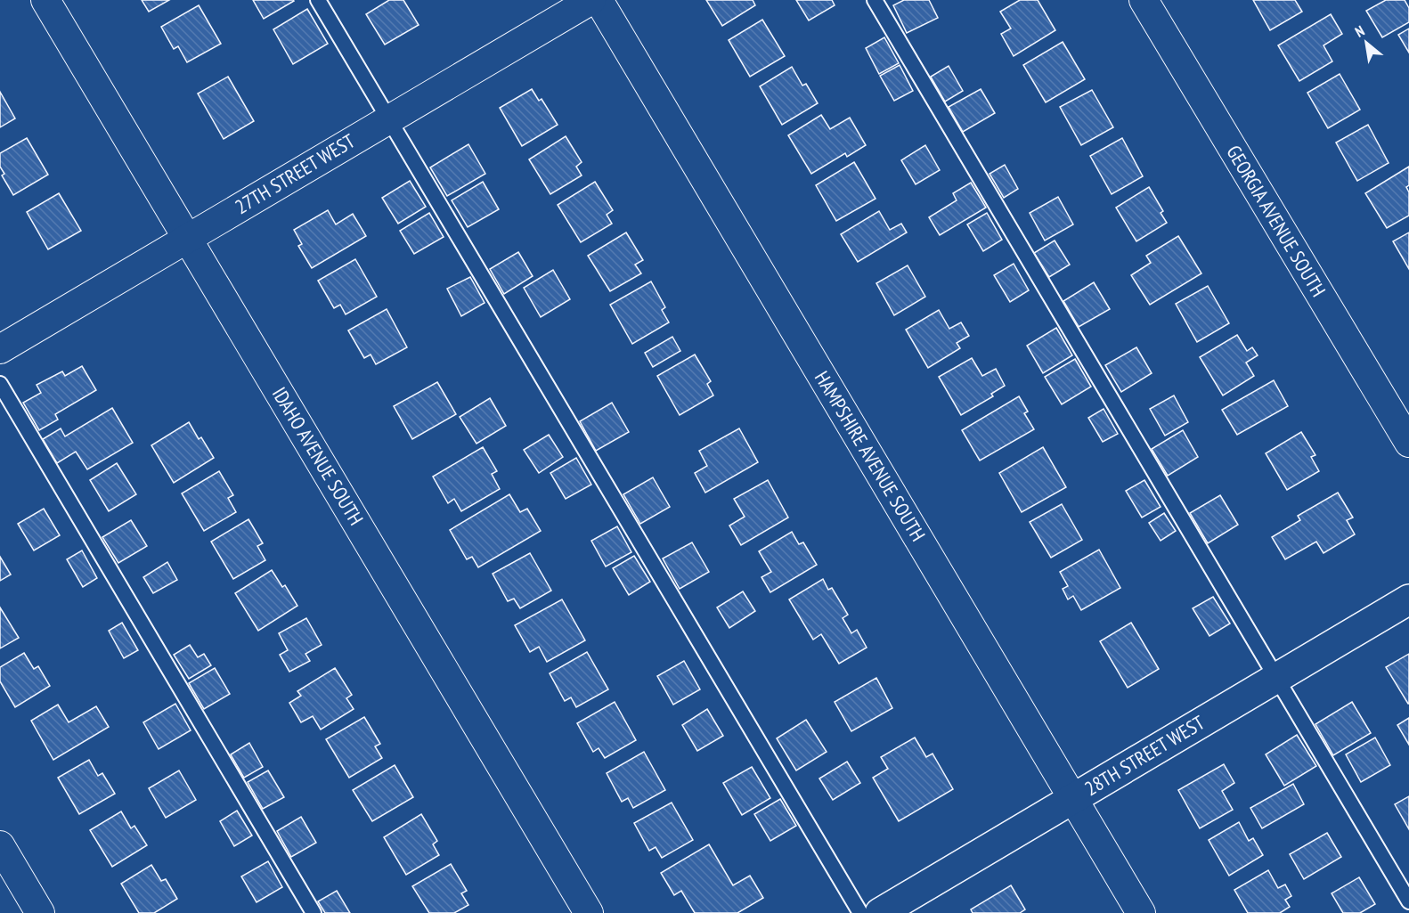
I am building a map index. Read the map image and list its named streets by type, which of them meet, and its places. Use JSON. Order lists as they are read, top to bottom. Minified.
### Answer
{"streets":{"street":["27TH STREET WEST","GEORGIA AVENUE SOUTH","IDAHO AVENUE SOUTH","HAMPSHIRE AVENUE SOUTH","28TH STREET WEST"]},"crossings":[["27TH STREET WEST","IDAHO AVENUE SOUTH"],["HAMPSHIRE AVENUE SOUTH","28TH STREET WEST"]],"north":"top left"}
